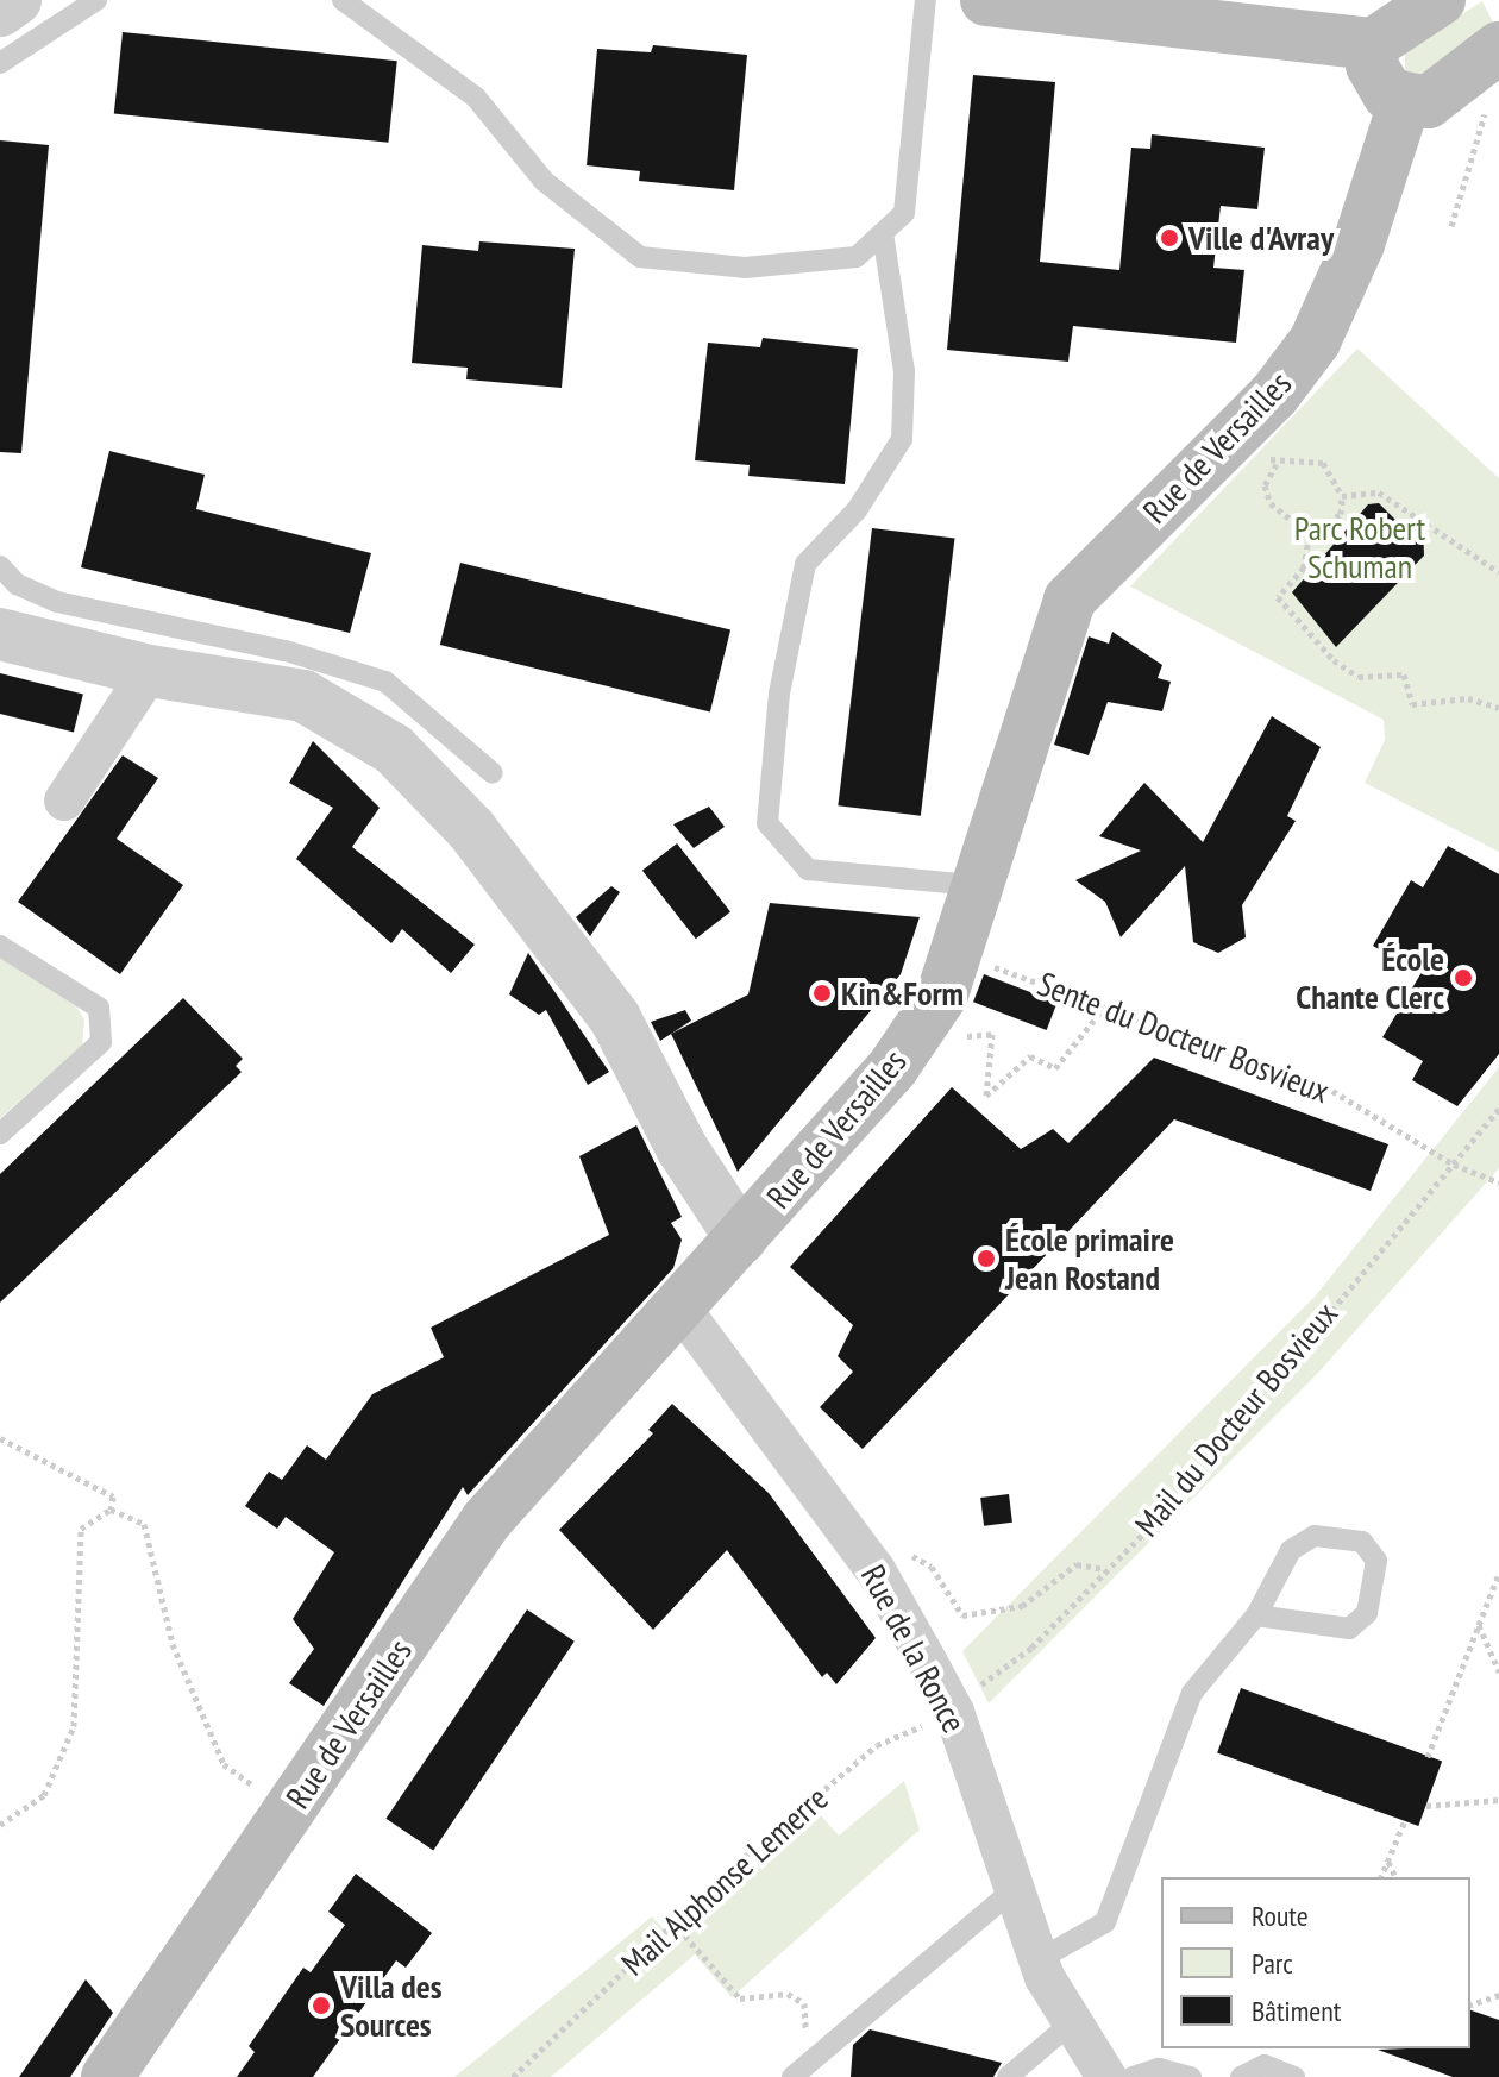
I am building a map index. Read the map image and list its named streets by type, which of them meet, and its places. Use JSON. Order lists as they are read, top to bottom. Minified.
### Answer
{"streets":{"main road":["Rue de Versailles"],"street":["Rue de la Ronce"],"path":["Sente du Docteur Bosvieux","Mail du Docteur Bosvieux","Mail Alphonse Lemerre"]},"crossings":[["Rue de Versailles","Sente du Docteur Bosvieux"],["Rue de Versailles","Rue de la Ronce"],["Sente du Docteur Bosvieux","Mail du Docteur Bosvieux"],["Mail du Docteur Bosvieux","Rue de la Ronce"],["Mail du Docteur Bosvieux","Mail Alphonse Lemerre"],["Rue de la Ronce","Mail Alphonse Lemerre"]],"parks":["Parc Robert Schuman"],"places":["Ville d'Avray","École Chante Clerc","Kin&Form","École primaire Jean Rostand","Villa des Sources"],"legend":["Route","Parc","Bâtiment"]}
